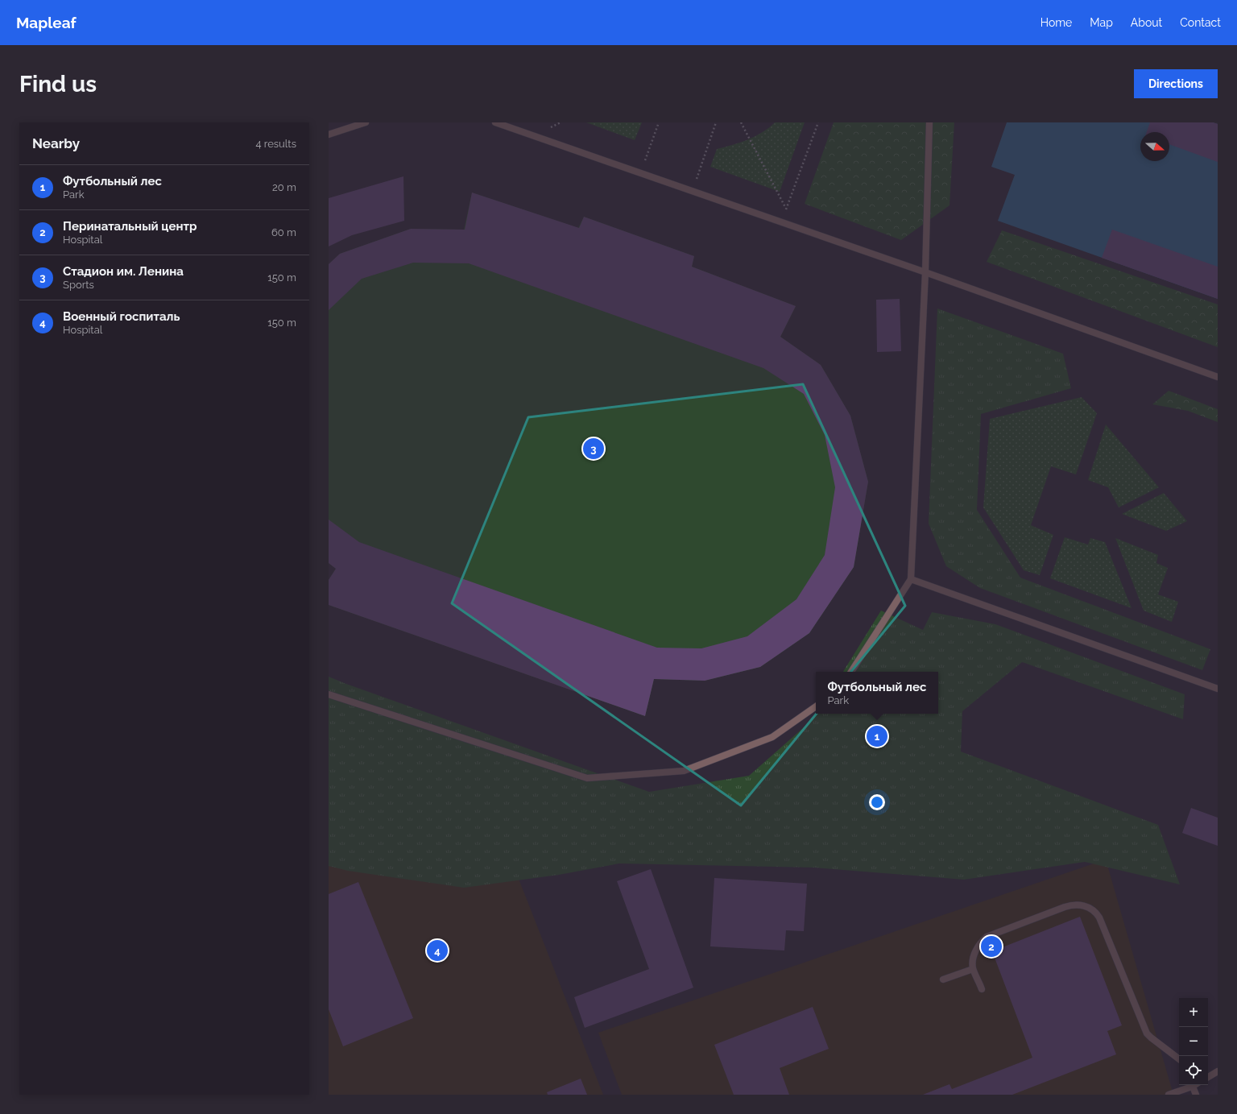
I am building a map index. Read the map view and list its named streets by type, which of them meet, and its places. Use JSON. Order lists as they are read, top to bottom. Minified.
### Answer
{"north":"right","page":{"header":"Mapleaf","nav":["Home","Map","About","Contact"],"buttons":"Directions","title":"Find us","heading":["Nearby","4 results"],"list":[{"mark":"1","name":"Футбольный лес","note":"Park","value":"20 m"},{"mark":"2","name":"Перинатальный центр","note":"Hospital","value":"60 m"},{"mark":"3","name":"Стадион им. Ленина","note":"Sports","value":"150 m"},{"mark":"4","name":"Военный госпиталь","note":"Hospital","value":"150 m"}],"pins":["3","1","2","4"],"popup":["Футбольный лес","Park"],"map_buttons":["+","−"]}}
